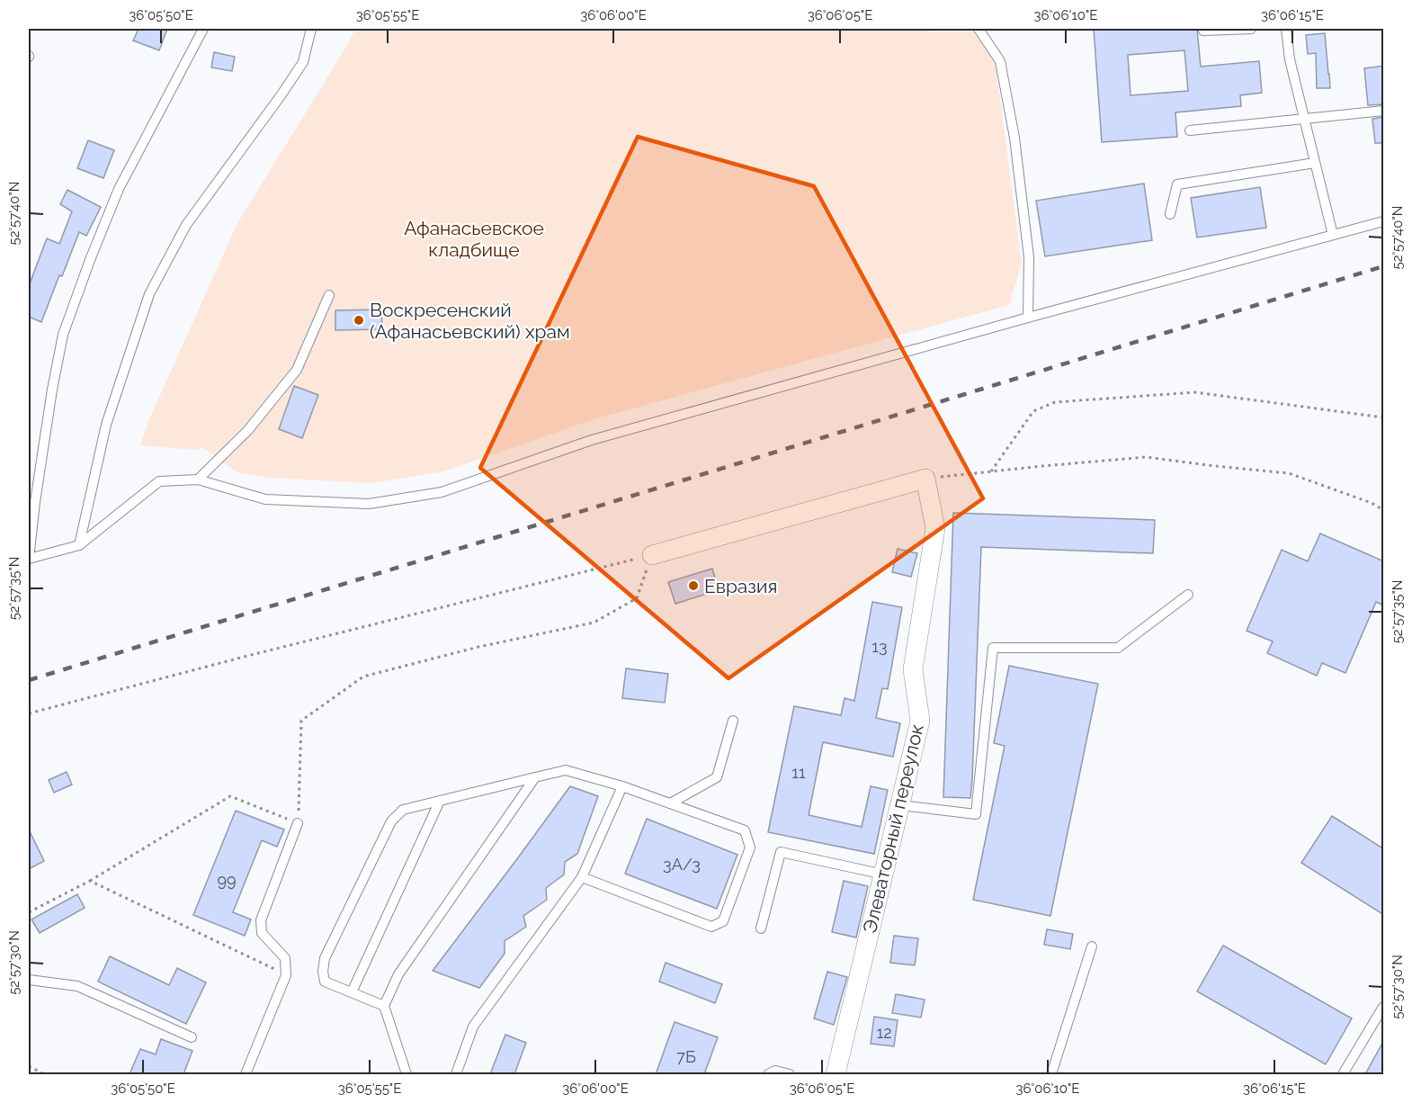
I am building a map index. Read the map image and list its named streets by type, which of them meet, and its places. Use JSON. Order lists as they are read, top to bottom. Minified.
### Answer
{"streets":{"street":["Элеваторный переулок"]},"parks":["Афанасьевское кладбище"],"places":["Воскресенский (Афанасьевский) храм","Евразия"],"house_numbers":["13","11","3А/3","99","12","7Б"],"coordinates":["36°05'50\"E","36°05'55\"E","36°06'00\"E","36°06'05\"E","36°06'10\"E","36°06'15\"E","52°57'40\"N","52°57'35\"N","52°57'30\"N"]}
